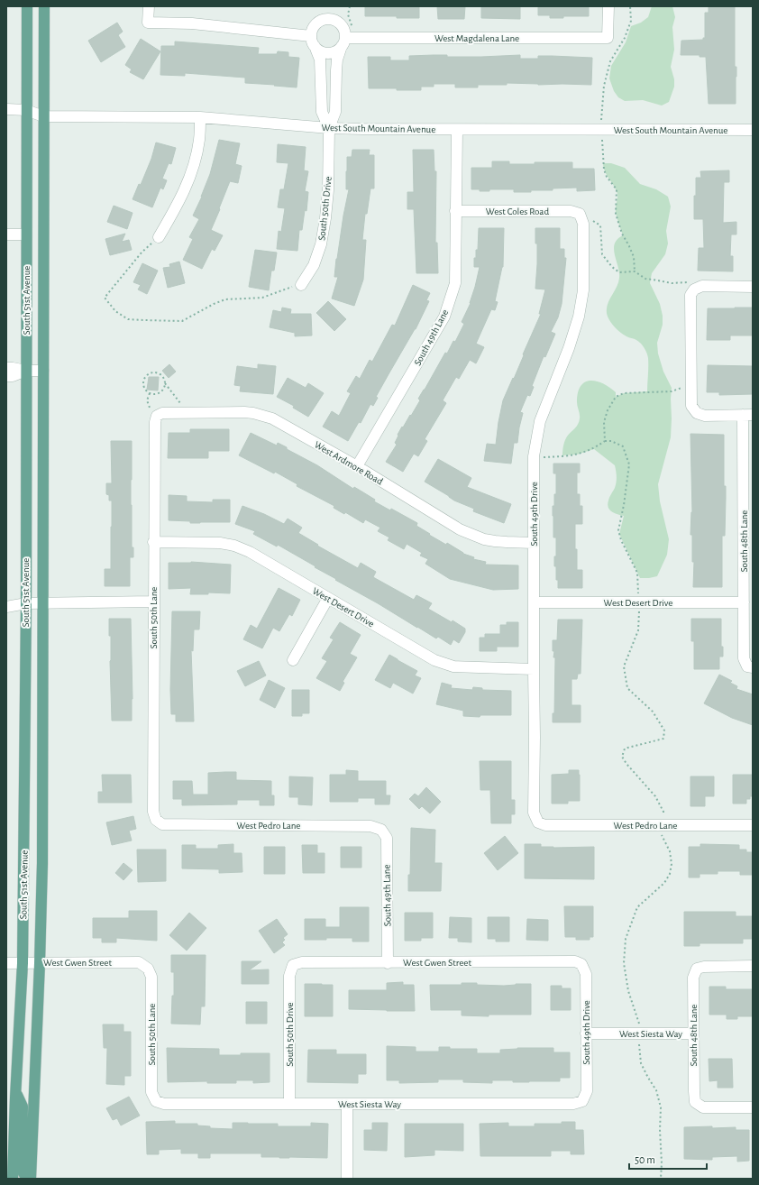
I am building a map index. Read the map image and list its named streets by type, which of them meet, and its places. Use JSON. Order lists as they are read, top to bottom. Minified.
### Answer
{"streets":{"main road":["South 51st Avenue"],"street":["West Magdalena Lane","West South Mountain Avenue","South 50th Drive","West Coles Road","South 49th Lane","West Ardmore Road","South 49th Drive","South 48th Lane","West Desert Drive","South 50th Lane","West Pedro Lane","West Gwen Street","West Siesta Way"]},"crossings":[["West Magdalena Lane","South 50th Drive"],["West South Mountain Avenue","South 50th Drive"],["West South Mountain Avenue","South 51st Avenue"],["West South Mountain Avenue","South 49th Lane"],["South 50th Drive","West Gwen Street"],["South 50th Drive","West Siesta Way"],["West Coles Road","South 49th Lane"],["West Coles Road","South 49th Drive"],["South 51st Avenue","West Gwen Street"],["South 49th Lane","West Ardmore Road"],["South 49th Lane","West Pedro Lane"],["South 49th Lane","West Gwen Street"],["West Ardmore Road","South 49th Drive"],["West Ardmore Road","South 50th Lane"],["South 49th Drive","West Desert Drive"],["South 49th Drive","West Pedro Lane"],["South 49th Drive","West Gwen Street"],["South 49th Drive","West Siesta Way"],["South 48th Lane","West Desert Drive"],["South 48th Lane","West Siesta Way"],["West Desert Drive","South 50th Lane"],["South 50th Lane","West Pedro Lane"],["South 50th Lane","West Gwen Street"],["South 50th Lane","West Siesta Way"]],"scale_bar":"50 m"}
